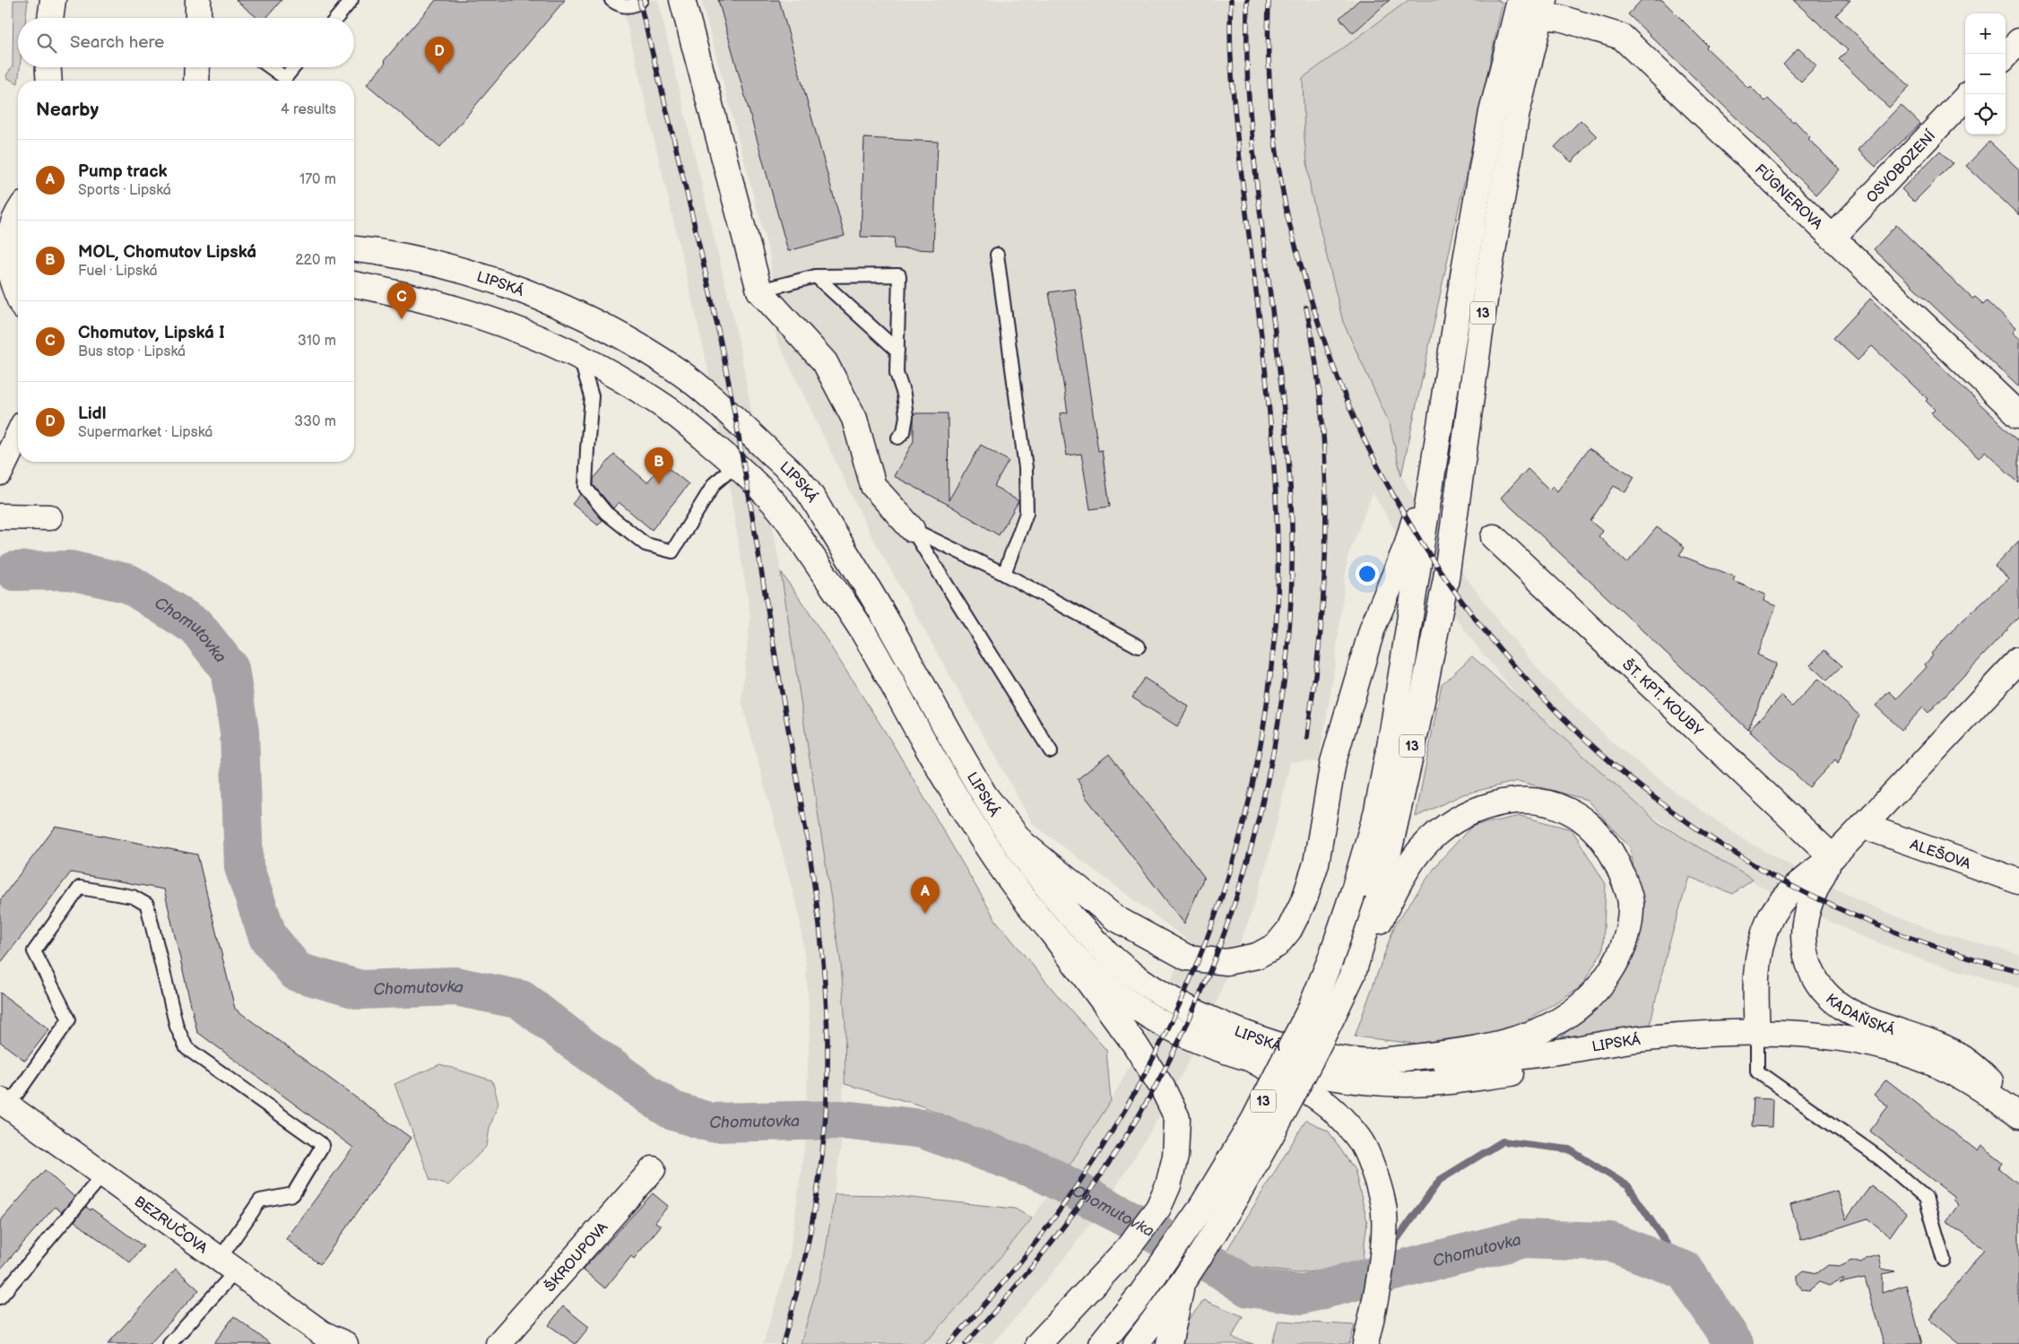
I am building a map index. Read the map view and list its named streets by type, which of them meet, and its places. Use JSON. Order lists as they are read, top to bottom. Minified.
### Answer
{"streets":{"main road":["OSVOBOZENÍ","FÜGNEROVA","LIPSKÁ","13","ŠT. KPT. KOUBY","ALEŠOVA","KADAŇSKÁ","BEZRUČOVA","ŠKROUPOVA"]},"crossings":[["OSVOBOZENÍ","FÜGNEROVA"],["FÜGNEROVA","13"],["LIPSKÁ","KADAŇSKÁ"],["ŠT. KPT. KOUBY","KADAŇSKÁ"],["ALEŠOVA","KADAŇSKÁ"]],"water":["Chomutovka"],"page":{"map_buttons":["+","−"],"search":"Search here","pins":["D","C","B","A"],"heading":["Nearby","4 results"],"list":[{"mark":"A","name":"Pump track","note":"Sports · Lipská","value":"170 m"},{"mark":"B","name":"MOL, Chomutov Lipská","note":"Fuel · Lipská","value":"220 m"},{"mark":"C","name":"Chomutov, Lipská I","note":"Bus stop · Lipská","value":"310 m"},{"mark":"D","name":"Lidl","note":"Supermarket · Lipská","value":"330 m"}]}}
